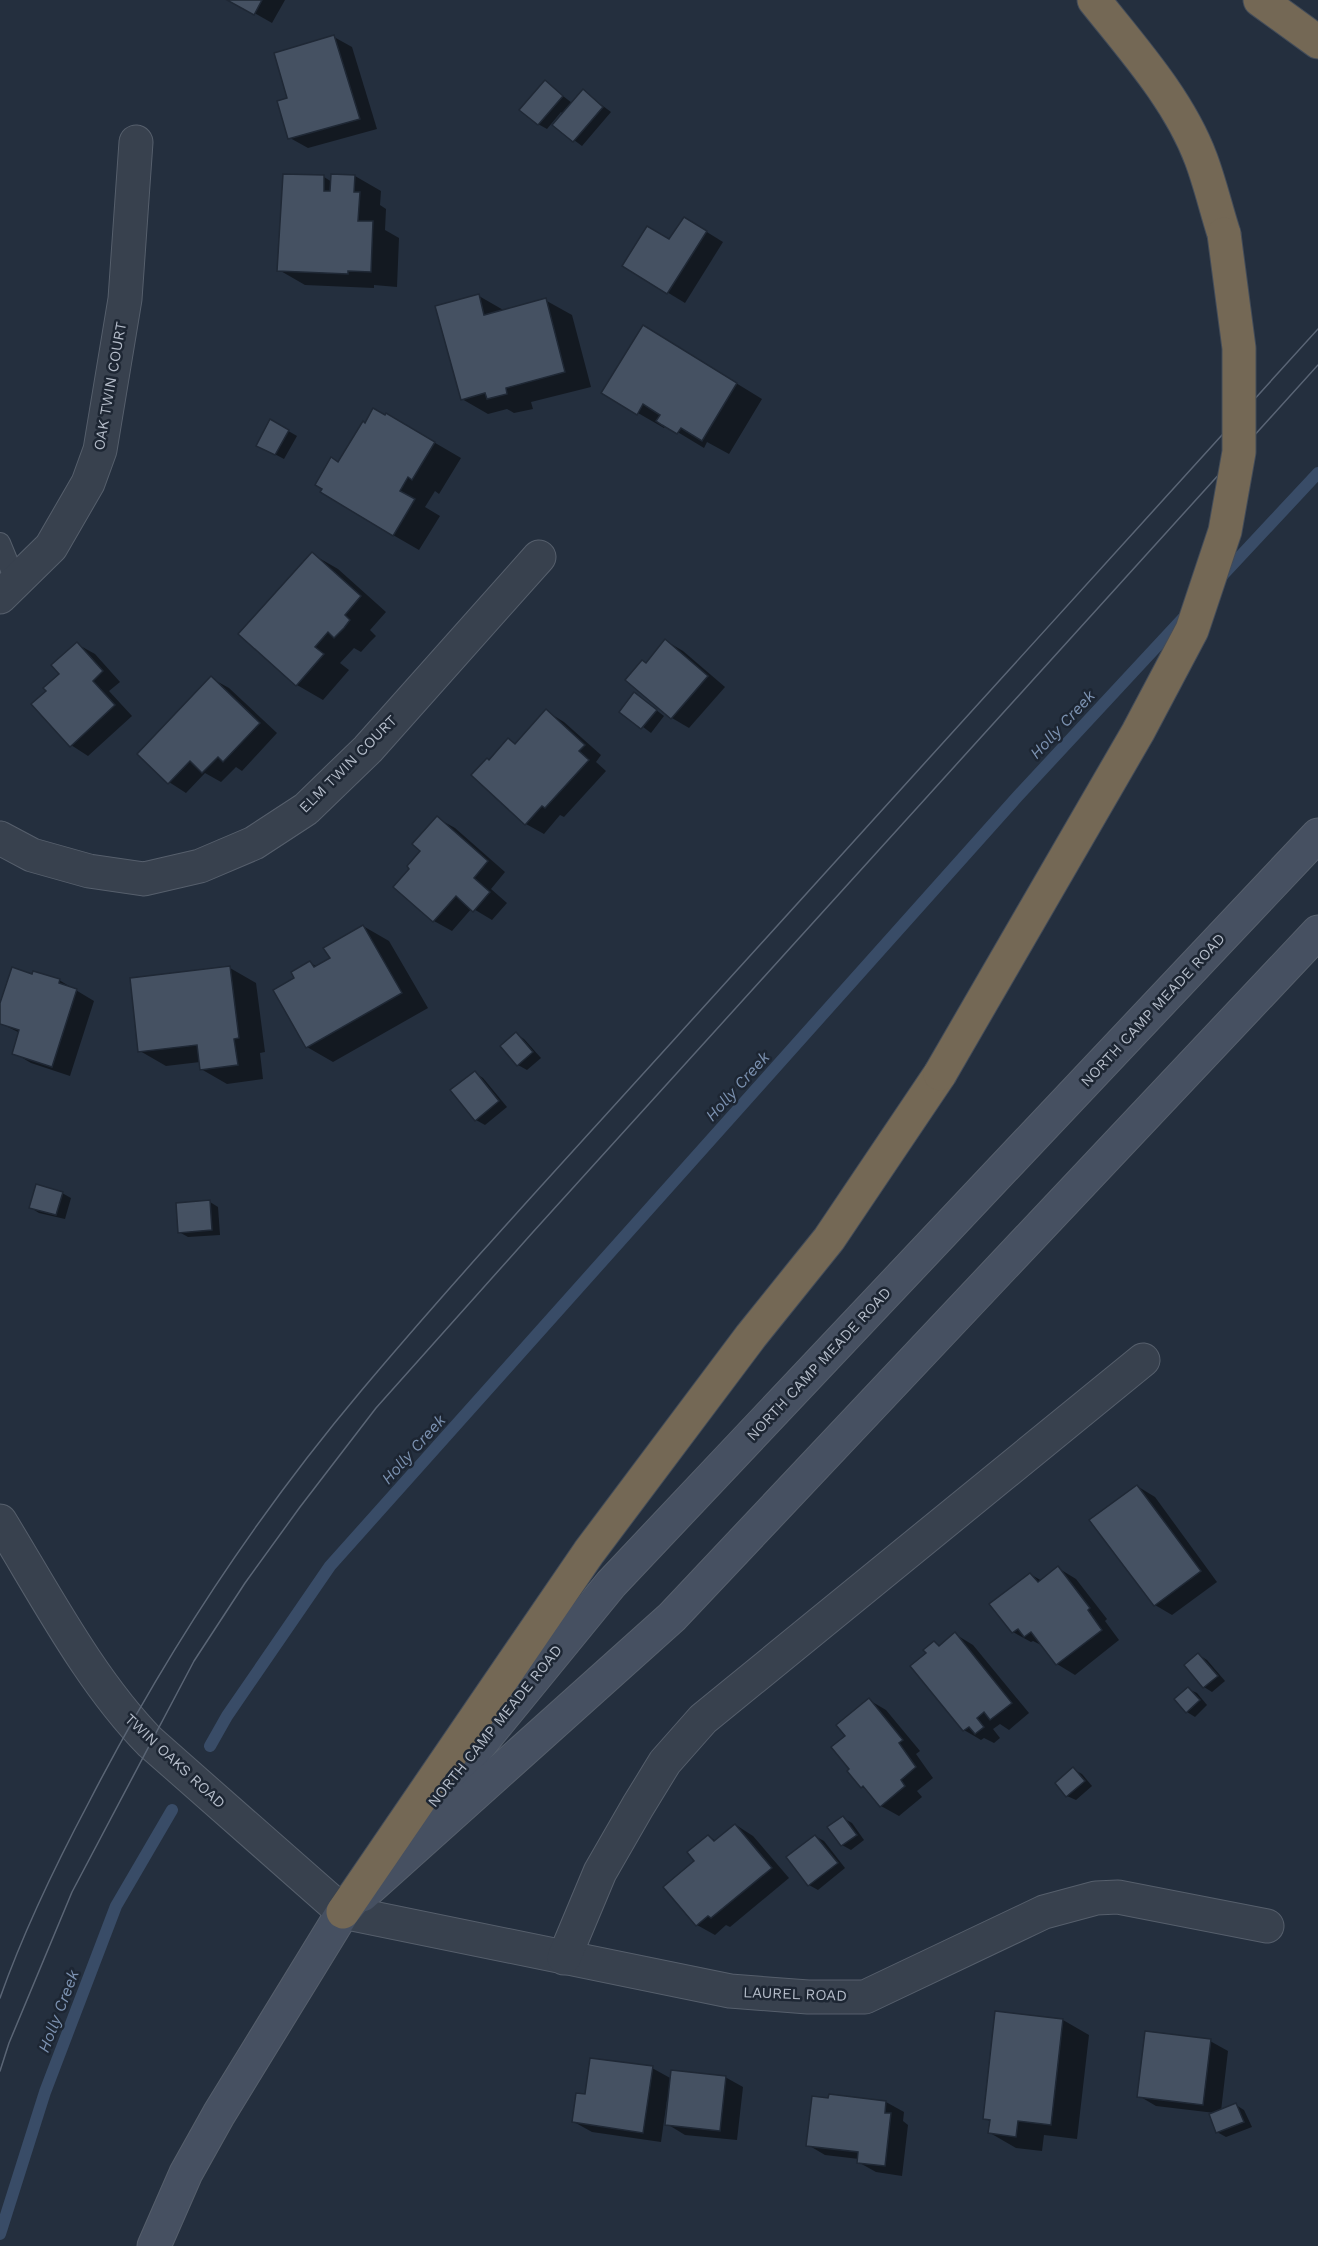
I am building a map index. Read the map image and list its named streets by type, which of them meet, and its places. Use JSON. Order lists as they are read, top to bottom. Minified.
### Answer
{"streets":{"main road":["NORTH CAMP MEADE ROAD"],"street":["OAK TWIN COURT","ELM TWIN COURT","TWIN OAKS ROAD","LAUREL ROAD"]},"crossings":[["NORTH CAMP MEADE ROAD","TWIN OAKS ROAD"],["NORTH CAMP MEADE ROAD","LAUREL ROAD"],["TWIN OAKS ROAD","LAUREL ROAD"]],"water":["Holly Creek"]}
